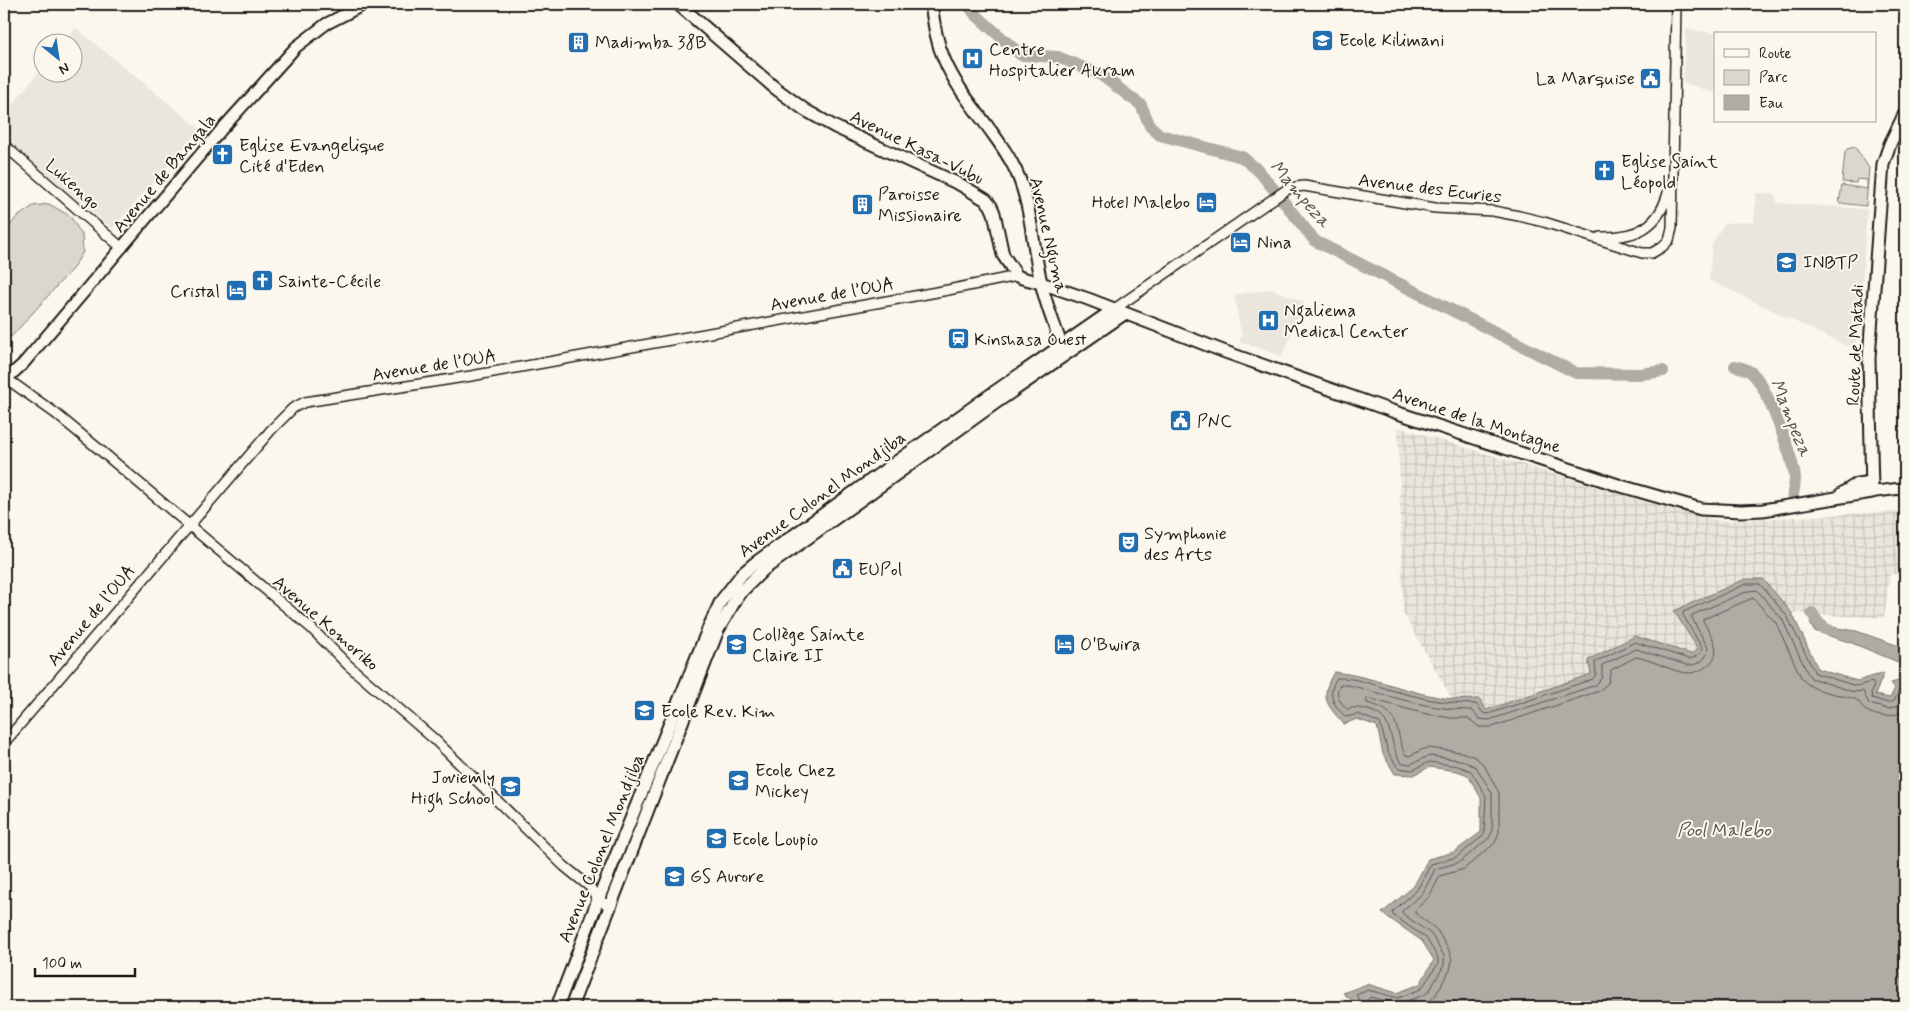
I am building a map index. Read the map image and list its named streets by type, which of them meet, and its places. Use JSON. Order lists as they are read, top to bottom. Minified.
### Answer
{"streets":{"main road":["Avenue Kasa-Vubu","Avenue de Bangala","Avenue Nguma","Route de Matadi","Avenue de la Montagne","Avenue Colonel Mondjiba"],"street":["Lukengo","Avenue des Ecuries","Avenue de l’OUA","Avenue Komoriko"]},"crossings":[["Avenue Kasa-Vubu","Avenue de l’OUA"],["Avenue de Bangala","Lukengo"],["Avenue de Bangala","Avenue Komoriko"],["Avenue des Ecuries","Avenue de la Montagne"],["Avenue des Ecuries","Avenue Colonel Mondjiba"],["Avenue Nguma","Avenue Colonel Mondjiba"],["Avenue de l’OUA","Avenue Komoriko"],["Avenue de la Montagne","Avenue Colonel Mondjiba"],["Avenue Colonel Mondjiba","Avenue Komoriko"]],"water":["Mampeza","Pool Malebo"],"places":{"school or university":["Ecole Kilimani","INBTP","Collège Sainte Claire II","Ecole Rev. Kim","Ecole Chez Mickey","Joviemly High School","Ecole Loupio","GS Aurore"],"building":["Madimba 38B","Paroisse Missionaire"],"hospital":["Centre Hospitalier Akram","Ngaliema Medical Center"],"public building":["La Marquise","PNC","EUPol"],"church":["Eglise Evangelique Cité d'Eden","Eglise Saint Léopold","Sainte-Cécile"],"hotel":["Hotel Malebo","Nina","Cristal","O'Bwira"],"station":["Kinshasa Ouest"],"theatre":["Symphonie des Arts"]},"legend":["Route","Parc","Eau"],"scale_bar":"100 m","north":"bottom right"}
